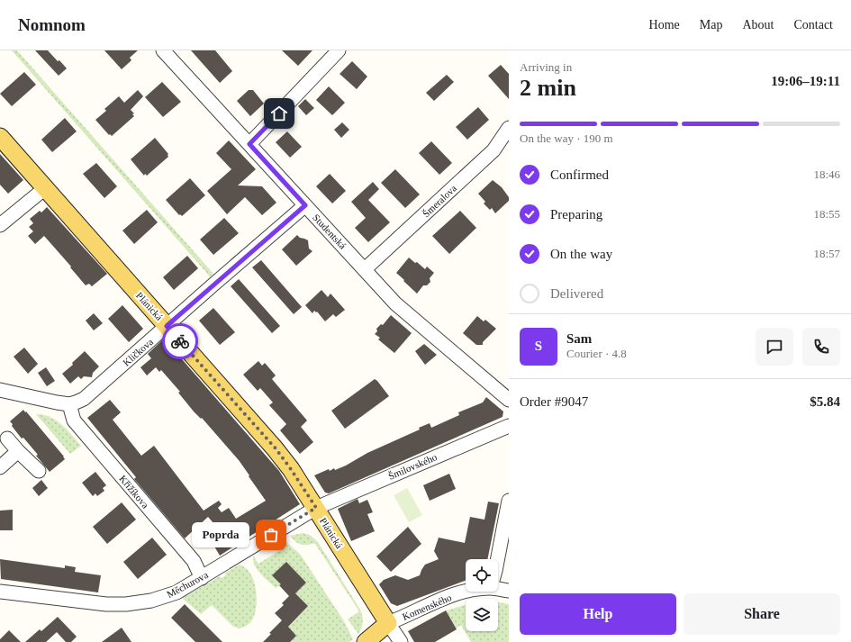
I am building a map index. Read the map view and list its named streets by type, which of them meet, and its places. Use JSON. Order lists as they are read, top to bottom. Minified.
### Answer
{"streets":{"main road":["Plánická"],"street":["Šmeralova","Studentská","Kličkova","Šmilovského","Křižíkova","Měchurova","Komenského"]},"crossings":[["Šmeralova","Studentská"],["Studentská","Kličkova"],["Plánická","Kličkova"],["Plánická","Šmilovského"],["Plánická","Měchurova"],["Plánická","Komenského"],["Kličkova","Křižíkova"],["Šmilovského","Měchurova"],["Křižíkova","Měchurova"]],"places":["Poprda"],"page":{"header":"Nomnom","nav":["Home","Map","About","Contact"],"heading":["2 min","Arriving in","19:06–19:11"],"panel":["Sam","Courier · 4.8","Order #9047","$5.84"],"bar":"On the way · 190 m","list":[["Confirmed","18:46"],["Preparing","18:55"],["On the way","18:57"],"Delivered"],"round":"S","bubble":"Poprda","buttons":["Help","Share"]}}
